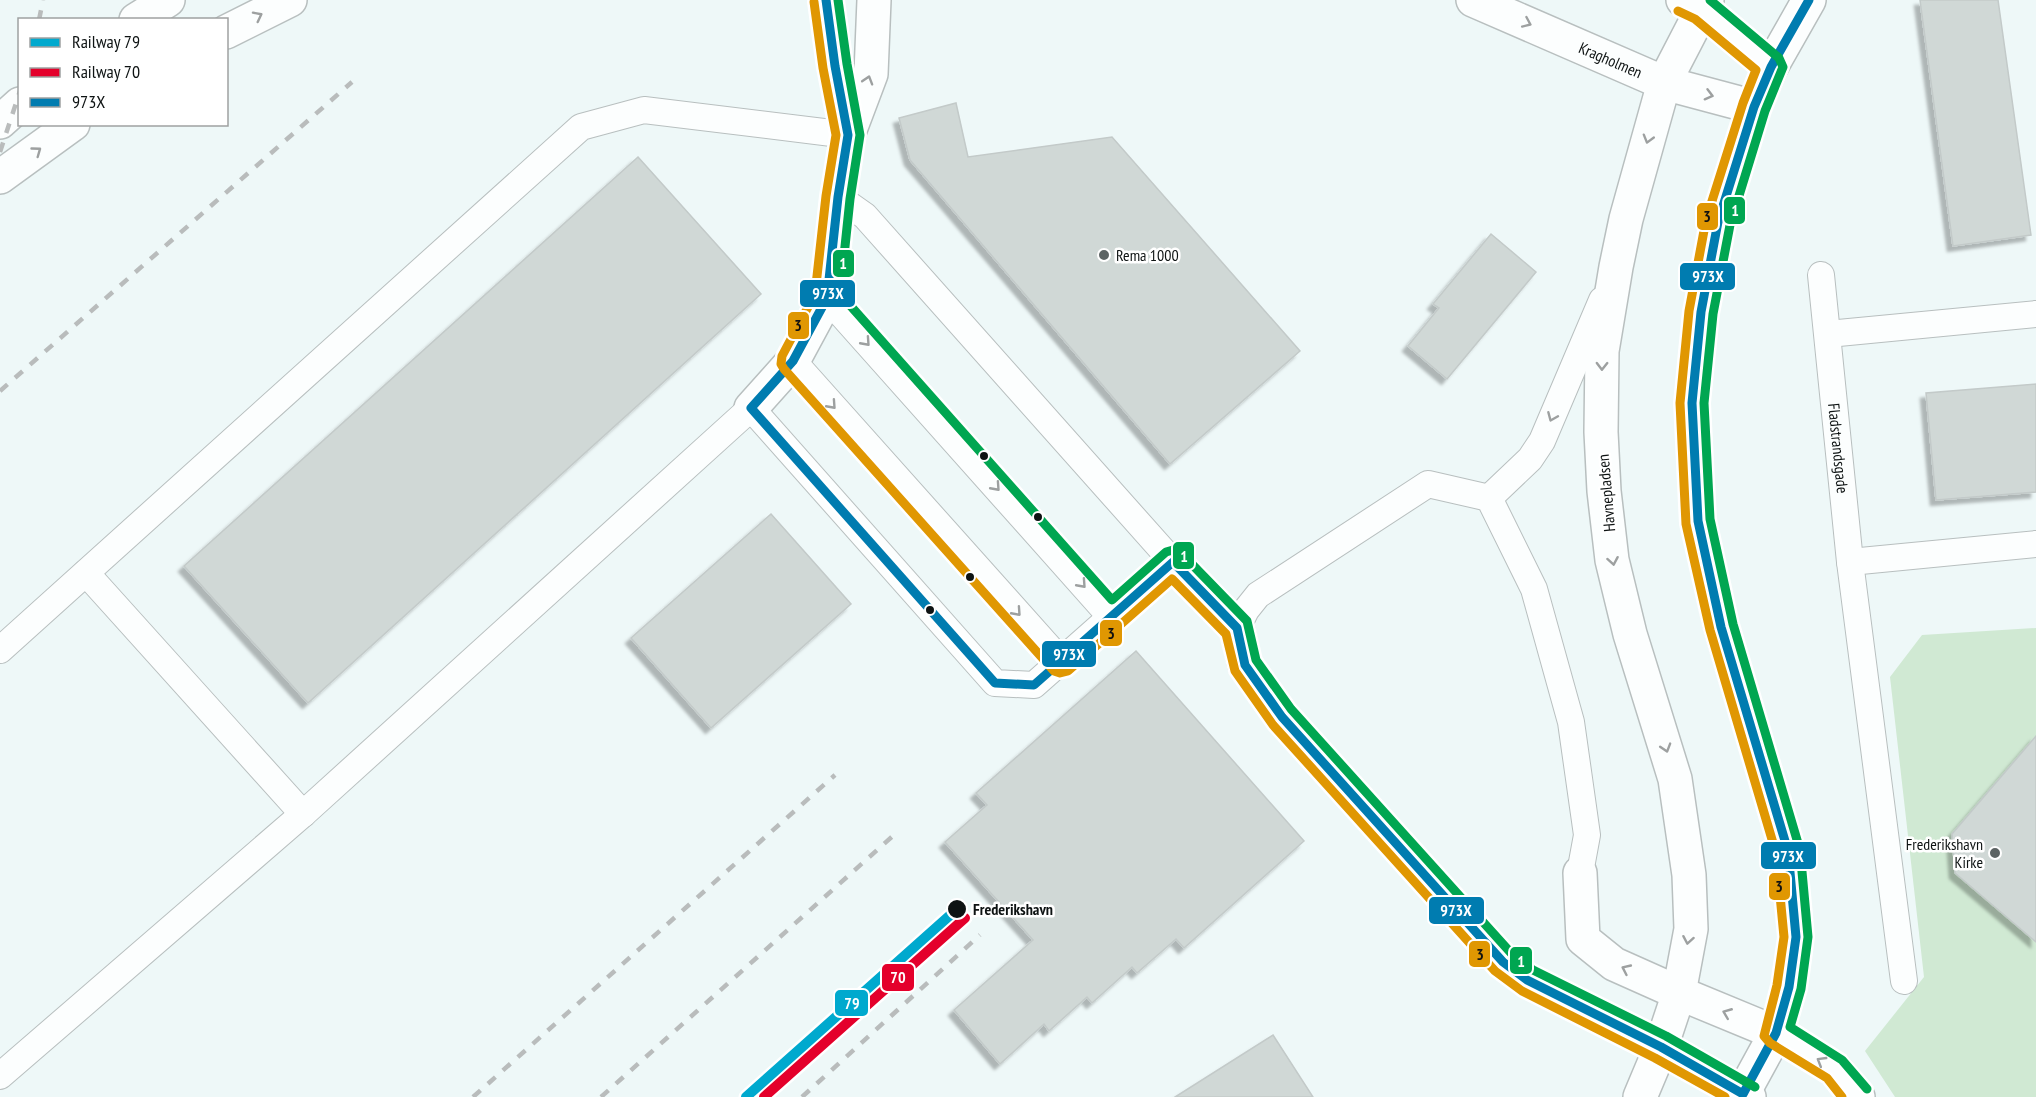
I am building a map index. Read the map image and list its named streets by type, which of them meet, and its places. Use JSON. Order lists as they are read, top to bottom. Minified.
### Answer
{"streets":{"street":["Kragholmen","Havnepladsen"],"lane":["Fladstrandsgade"]},"crossings":[["Kragholmen","Havnepladsen"]],"places":["Rema 1000","Frederikshavn Kirke","Frederikshavn"],"lines":["transit line 973X","transit line 1","transit line 3","rail line 79","rail line 70"],"legend":["Railway 79","Railway 70","973X"]}
